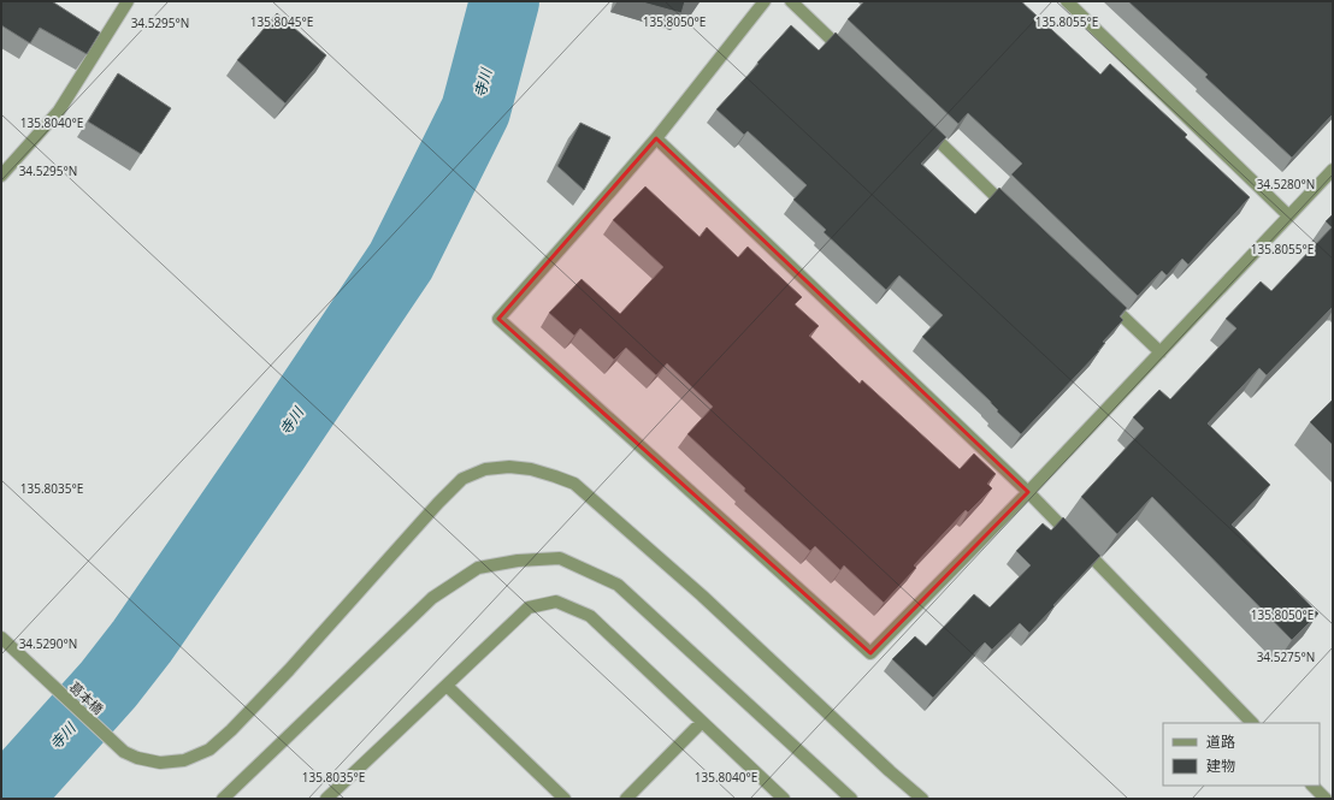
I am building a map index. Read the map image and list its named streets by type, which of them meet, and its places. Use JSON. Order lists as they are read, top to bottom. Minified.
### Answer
{"streets":{"street":["葛本橋"]},"water":["寺川"],"legend":["道路","建物"],"coordinates":["135.8045°E","135.8050°E","135.8055°E","34.5295°N","135.8040°E","34.5280°N","135.8035°E","34.5290°N","34.5275°N"]}
